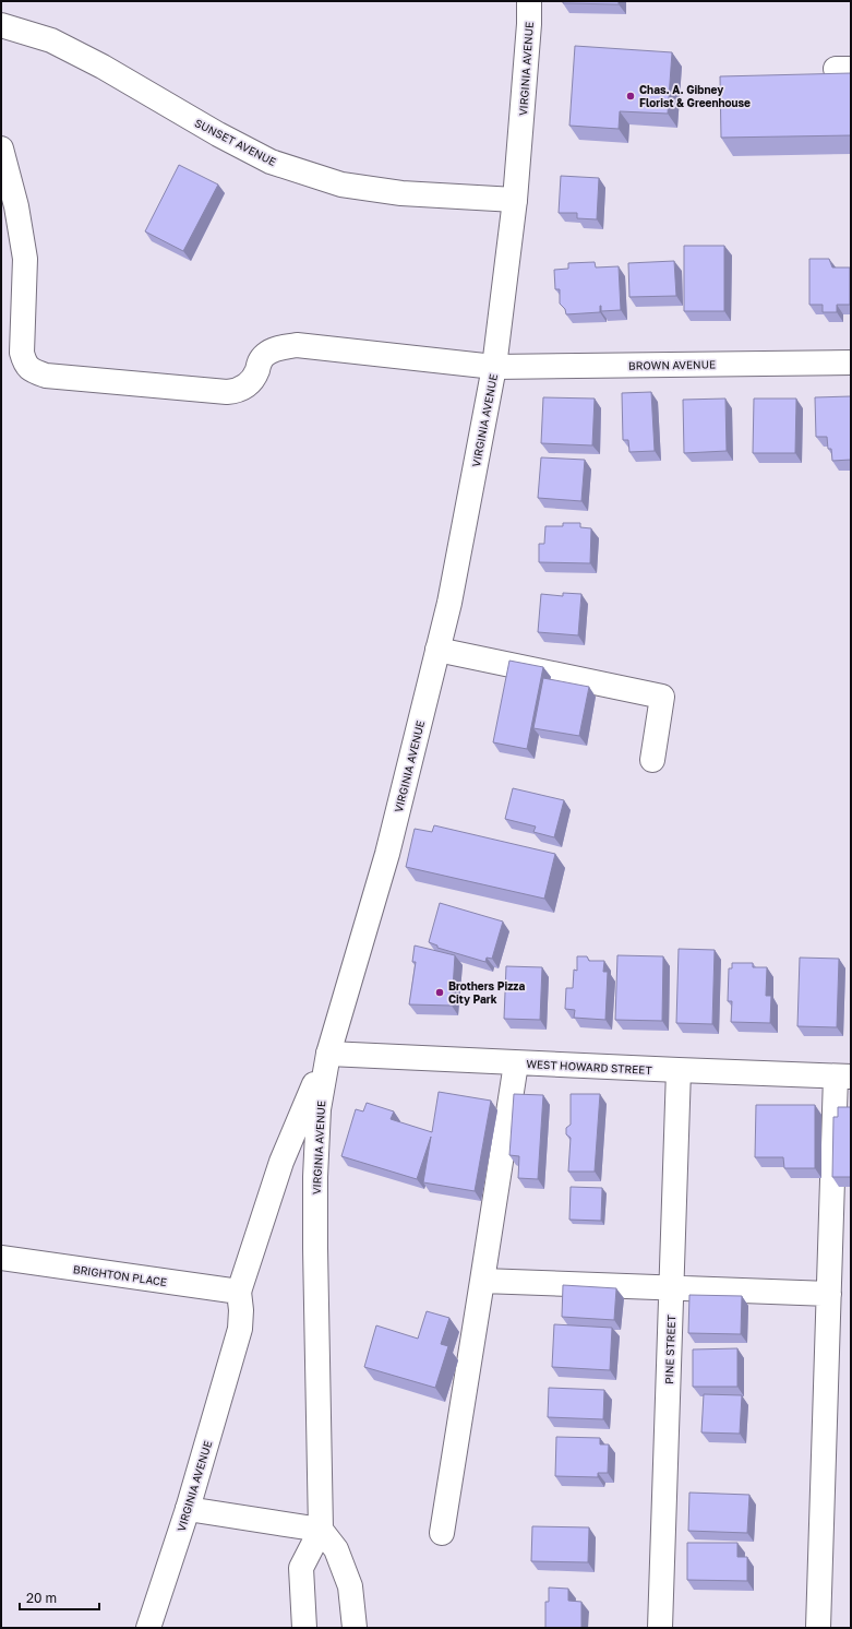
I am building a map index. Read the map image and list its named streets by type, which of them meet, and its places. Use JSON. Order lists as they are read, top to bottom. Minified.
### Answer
{"streets":{"street":["VIRGINIA AVENUE","SUNSET AVENUE","BROWN AVENUE","WEST HOWARD STREET","BRIGHTON PLACE","PINE STREET"]},"crossings":[["VIRGINIA AVENUE","SUNSET AVENUE"],["VIRGINIA AVENUE","BROWN AVENUE"],["VIRGINIA AVENUE","WEST HOWARD STREET"],["VIRGINIA AVENUE","BRIGHTON PLACE"],["WEST HOWARD STREET","PINE STREET"]],"places":["Chas. A. Gibney Florist & Greenhouse","Brothers Pizza City Park"],"scale_bar":"20 m"}
